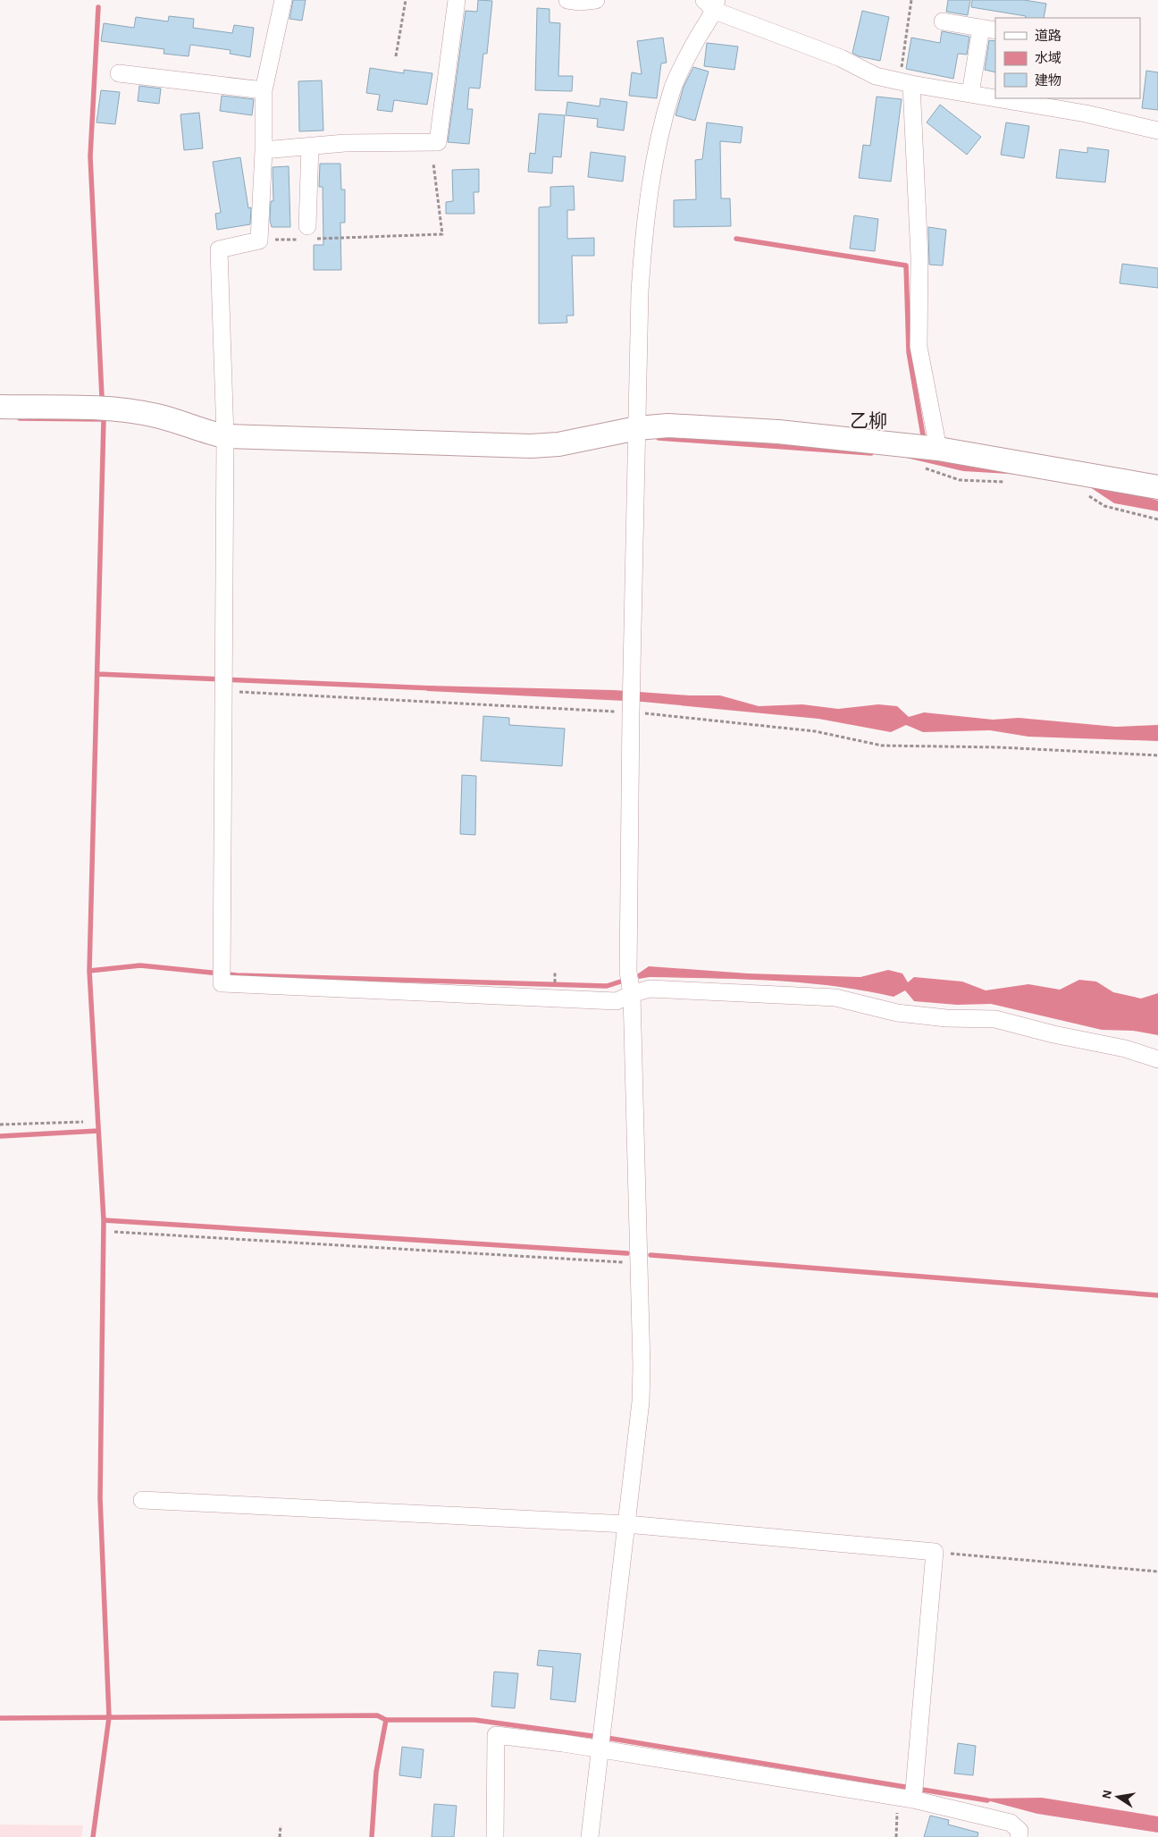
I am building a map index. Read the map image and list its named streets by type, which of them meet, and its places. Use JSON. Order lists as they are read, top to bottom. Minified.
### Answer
{"districts":["乙柳"],"legend":["道路","水域","建物"],"north":"left"}
